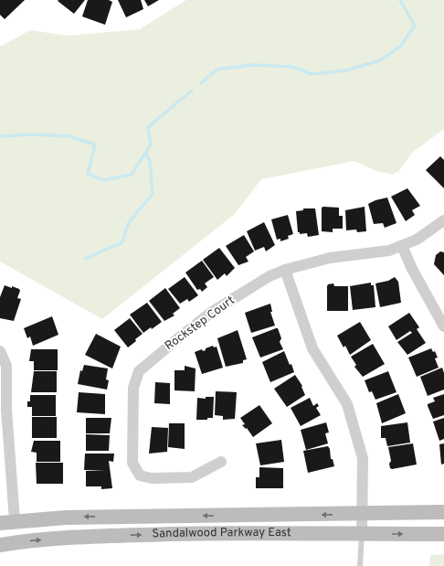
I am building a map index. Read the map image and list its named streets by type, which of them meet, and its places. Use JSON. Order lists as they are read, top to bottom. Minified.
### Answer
{"streets":{"main road":["Sandalwood Parkway East"],"street":["Rockstep Court"]}}
